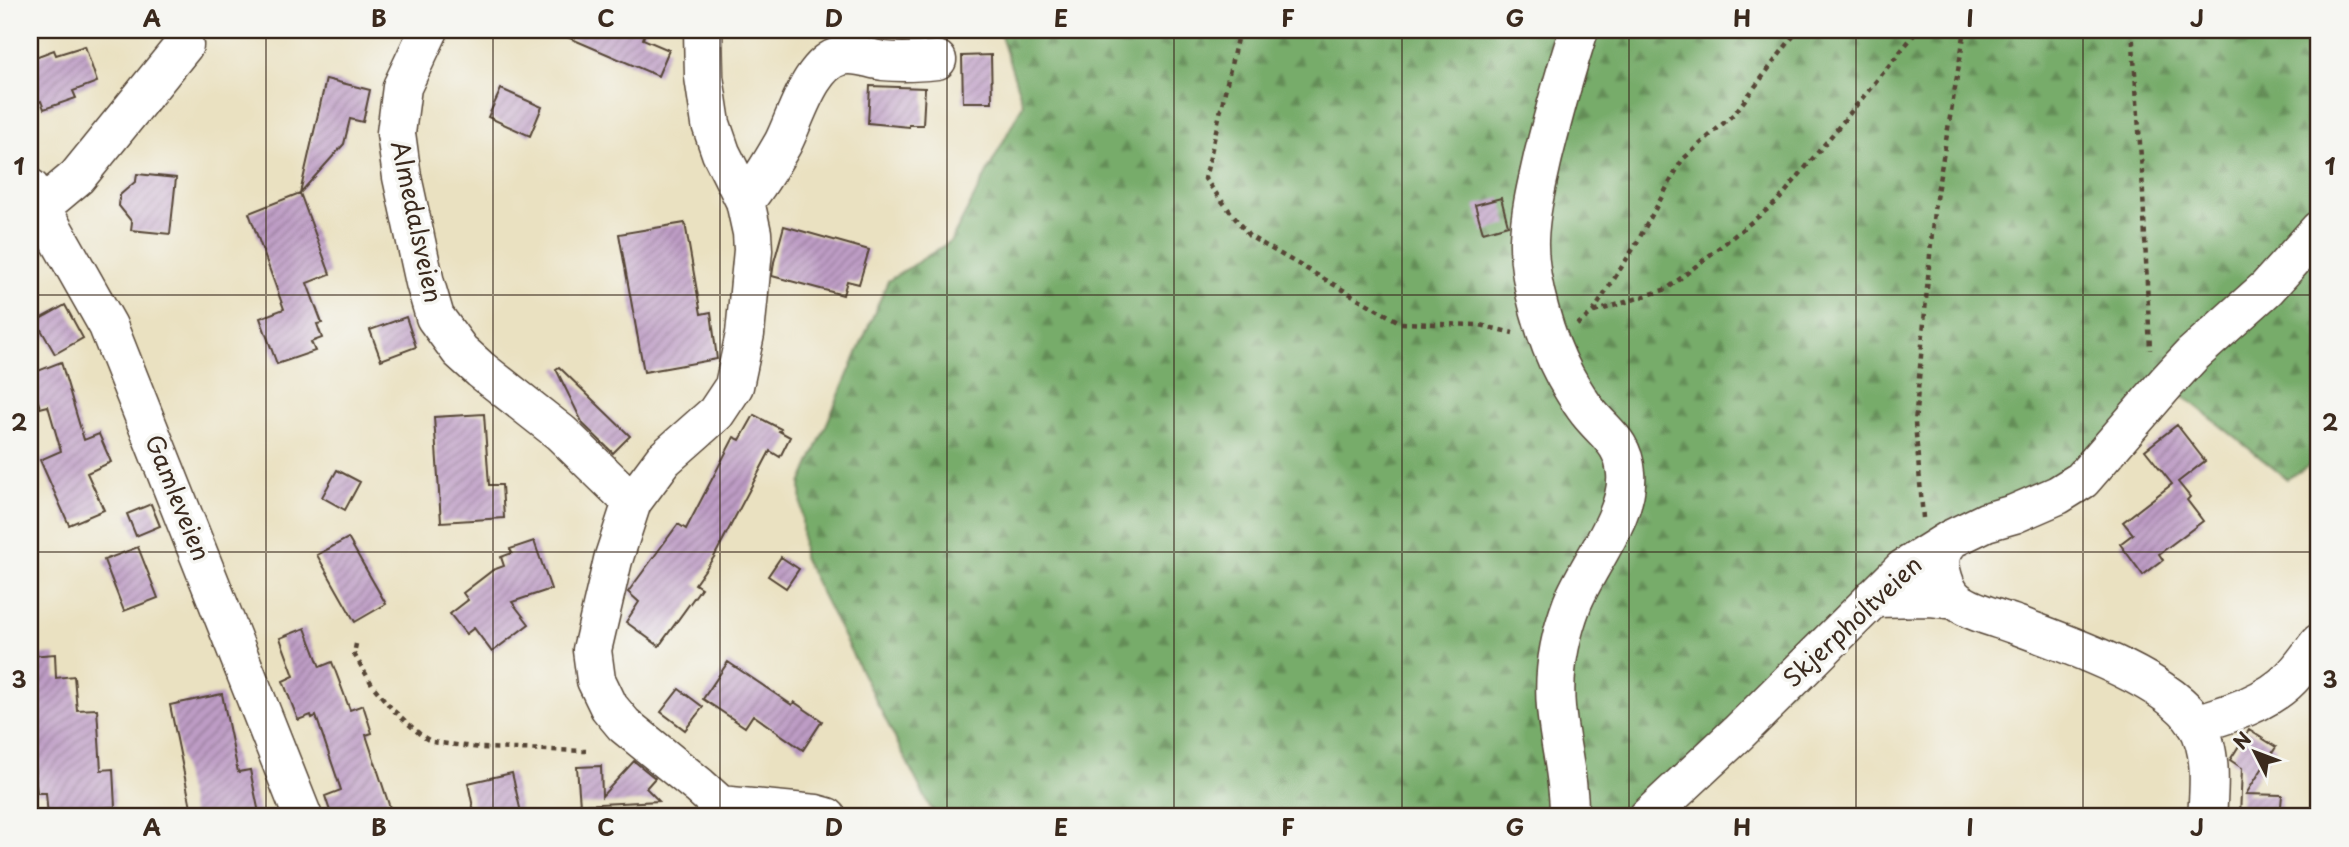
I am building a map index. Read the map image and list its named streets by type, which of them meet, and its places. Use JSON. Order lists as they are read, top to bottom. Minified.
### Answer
{"streets":{"street":["Almedalsveien","Gamleveien","Skjerpholtveien"]},"north":"top left","grid":{"columns":["A","B","C","D","E","F","G","H","I","J"],"rows":["1","2","3"]}}
